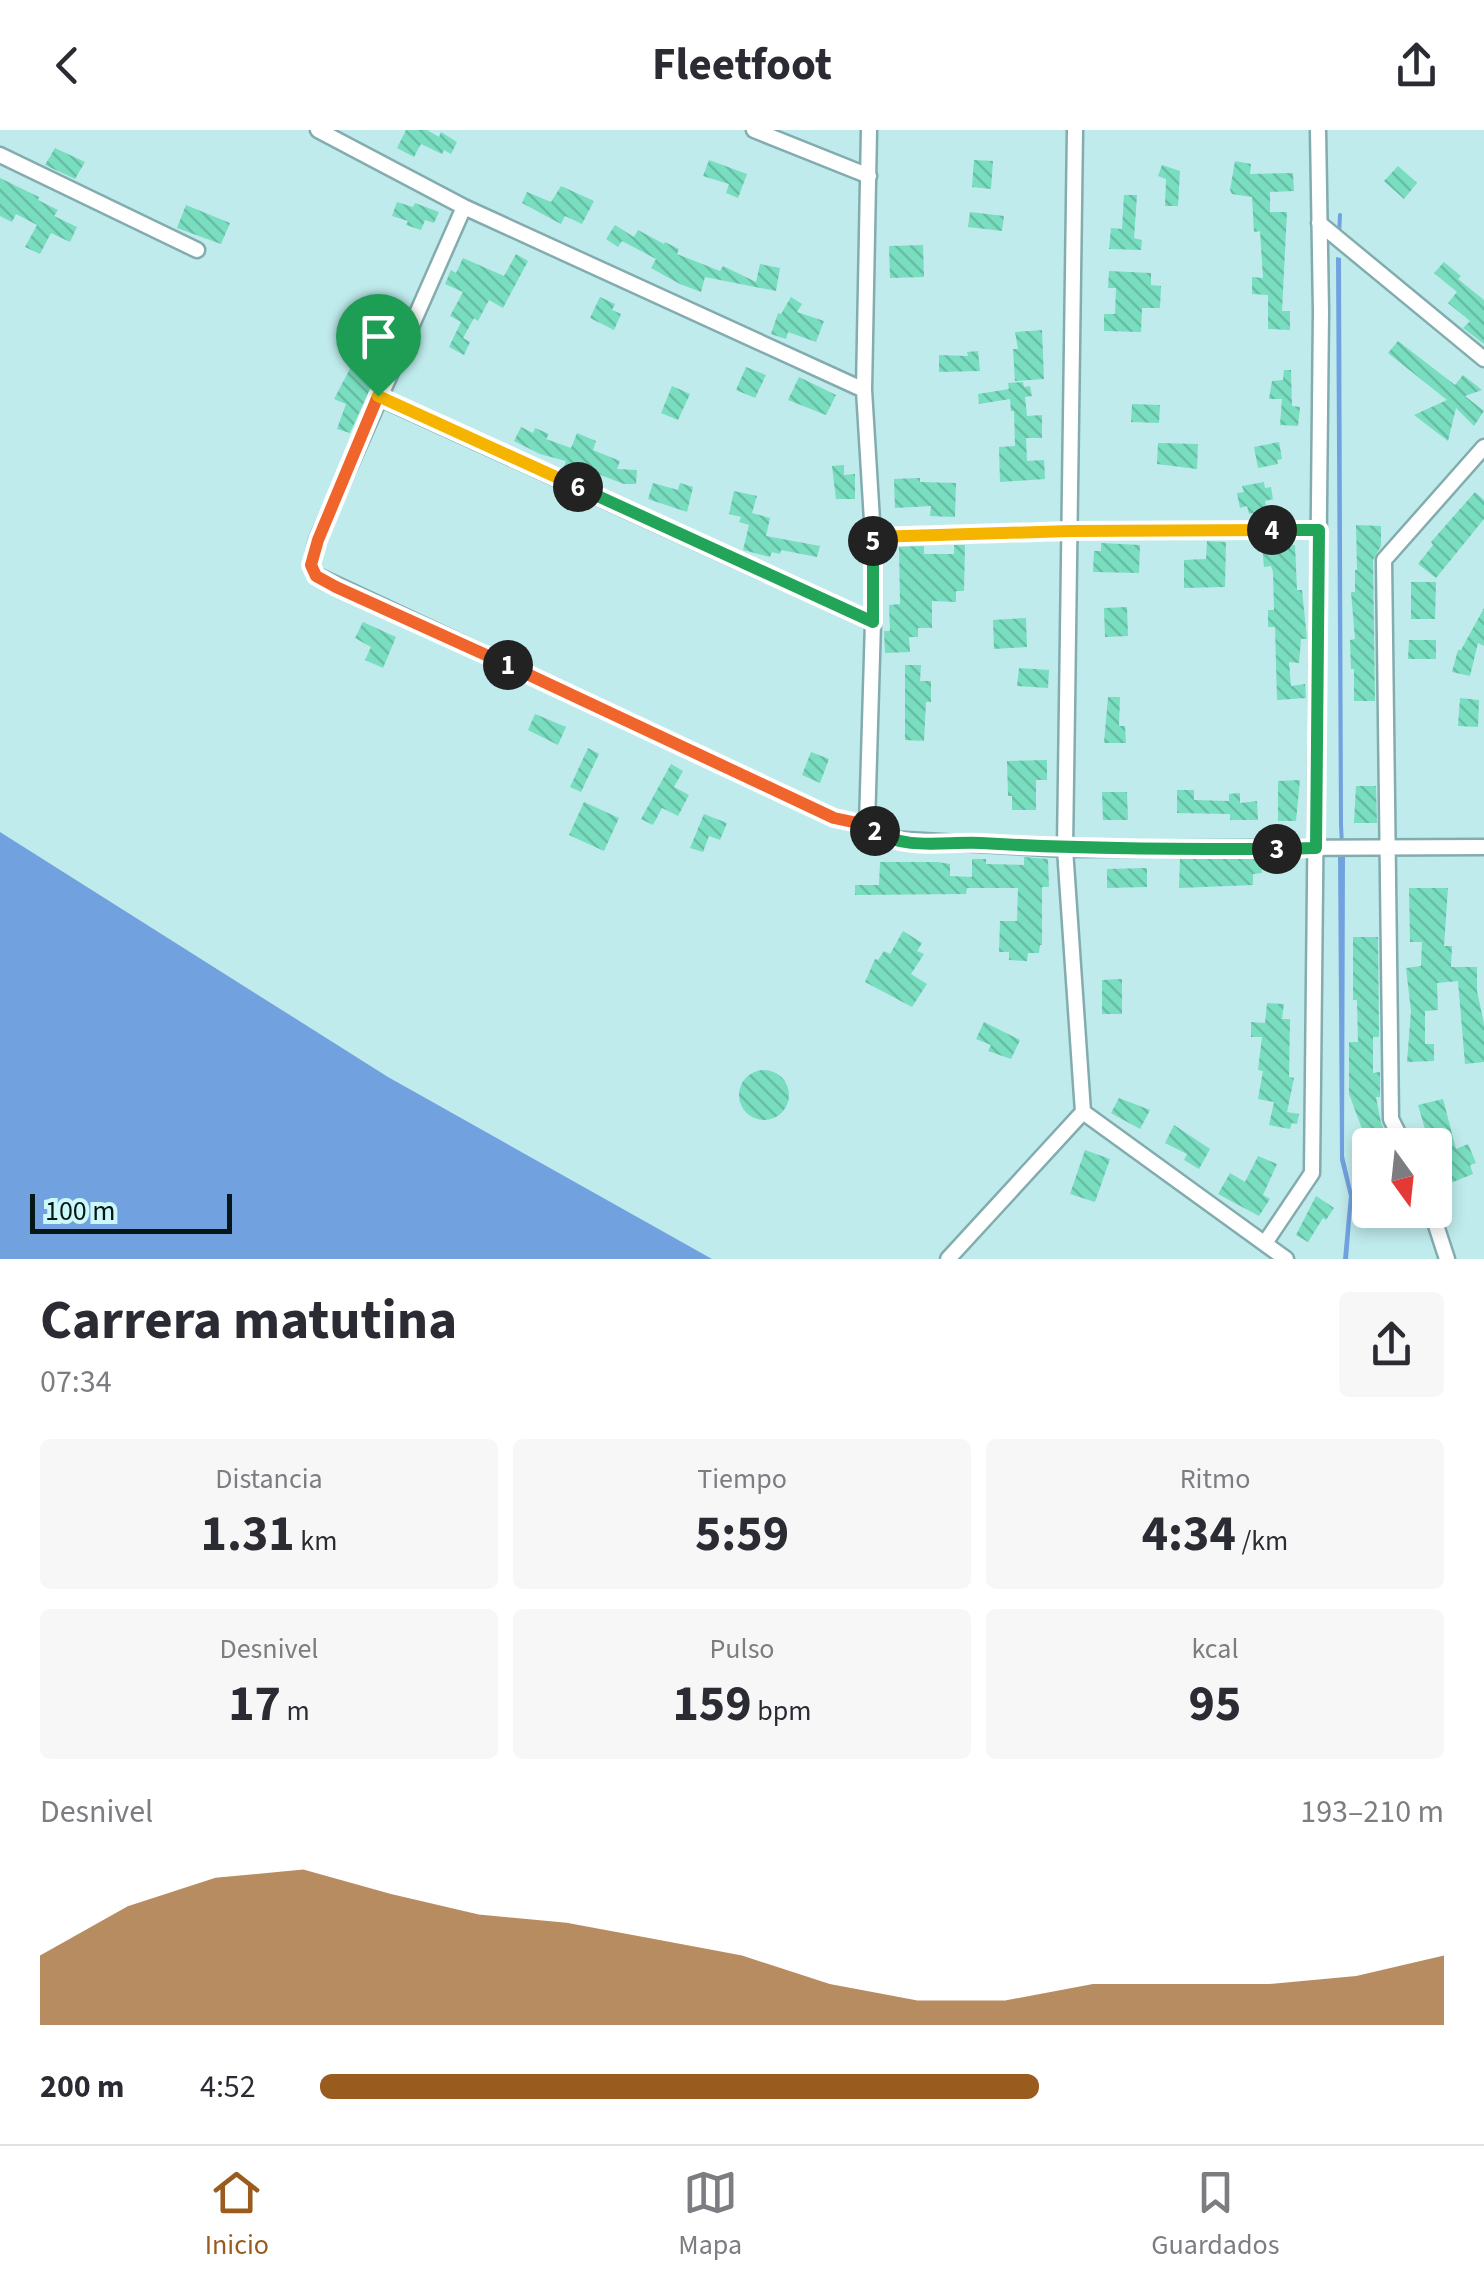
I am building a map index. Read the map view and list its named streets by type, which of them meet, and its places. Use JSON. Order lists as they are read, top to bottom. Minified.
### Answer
{"scale_bar":"100 m","north":"bottom","page":{"header":"Fleetfoot","pins":["6","4","5","1","2","3"],"scale":"100 m","heading":["Carrera matutina","07:34"],"stats":[["Distancia","1.31 km"],["Tiempo","5:59"],["Ritmo","4:34 /km"],["Desnivel","17 m"],["Pulso","159 bpm"],["kcal","95"]],"chart":["Desnivel","193–210 m"],"list":[{"name":"200 m","note":"4:52"}],"tabs":["Inicio","Mapa","Guardados"]}}
